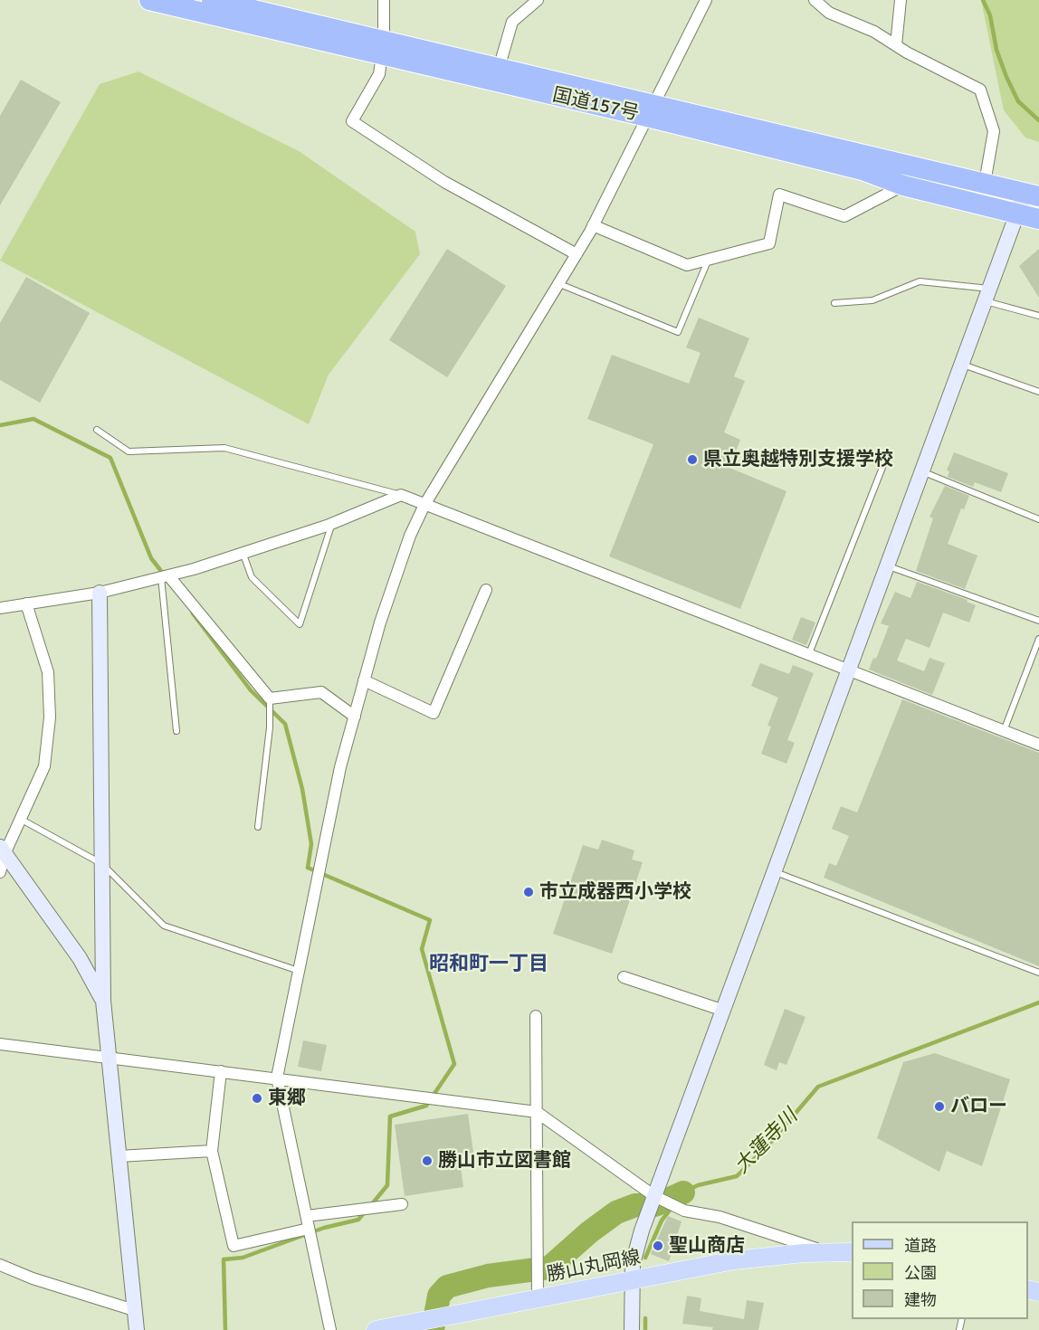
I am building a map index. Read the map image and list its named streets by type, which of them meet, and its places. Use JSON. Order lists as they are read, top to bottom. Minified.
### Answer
{"streets":{"highway":["国道157号"],"main road":["勝山丸岡線"]},"districts":["昭和町一丁目"],"water":["大蓮寺川"],"places":["県立奥越特別支援学校","市立成器西小学校","東郷","バロー","勝山市立図書館","聖山商店"],"legend":["道路","公園","建物"]}
